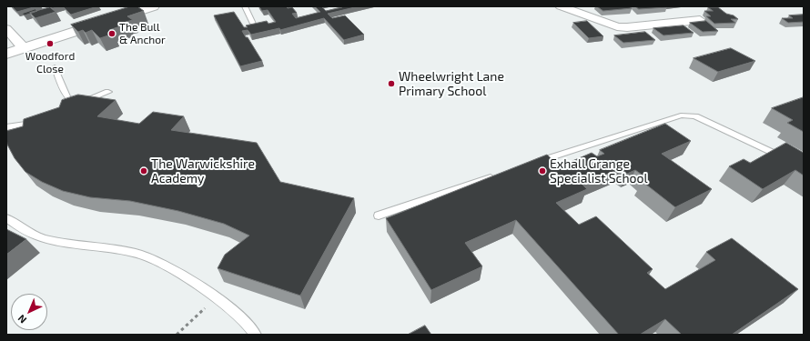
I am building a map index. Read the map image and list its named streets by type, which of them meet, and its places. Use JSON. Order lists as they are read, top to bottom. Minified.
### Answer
{"places":["The Bull & Anchor","Woodford Close","Wheelwright Lane Primary School","The Warwickshire Academy","Exhall Grange Specialist School"],"north":"bottom left"}
